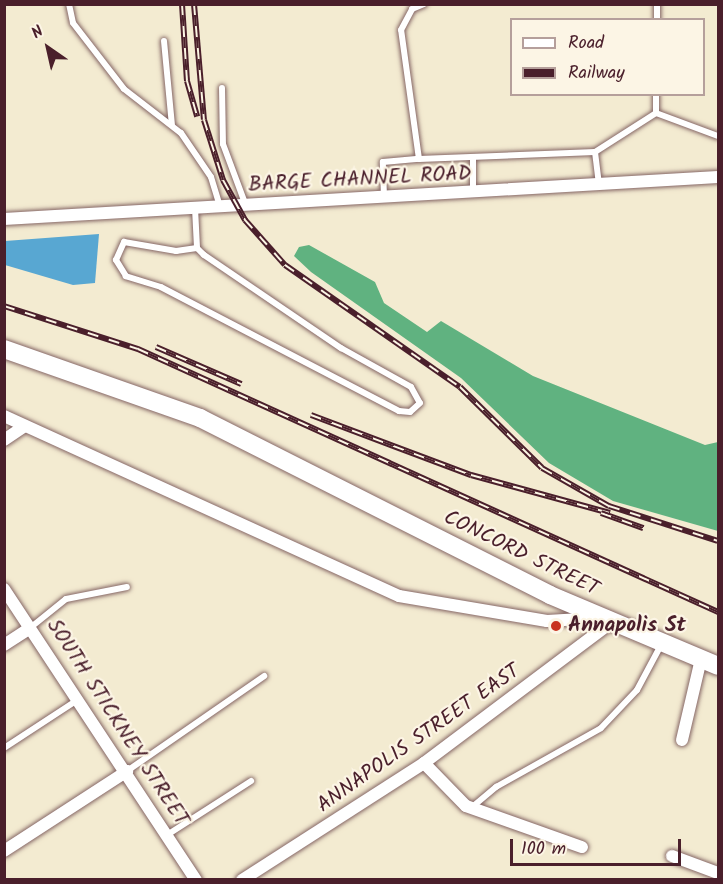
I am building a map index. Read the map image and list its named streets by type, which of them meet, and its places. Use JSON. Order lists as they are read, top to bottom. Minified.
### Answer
{"streets":{"main road":["CONCORD STREET"],"street":["BARGE CHANNEL ROAD","SOUTH STICKNEY STREET","ANNAPOLIS STREET EAST"]},"crossings":[["CONCORD STREET","ANNAPOLIS STREET EAST"]],"places":["Annapolis St"],"legend":["Road","Railway"],"scale_bar":"100 m","north":"top left"}
